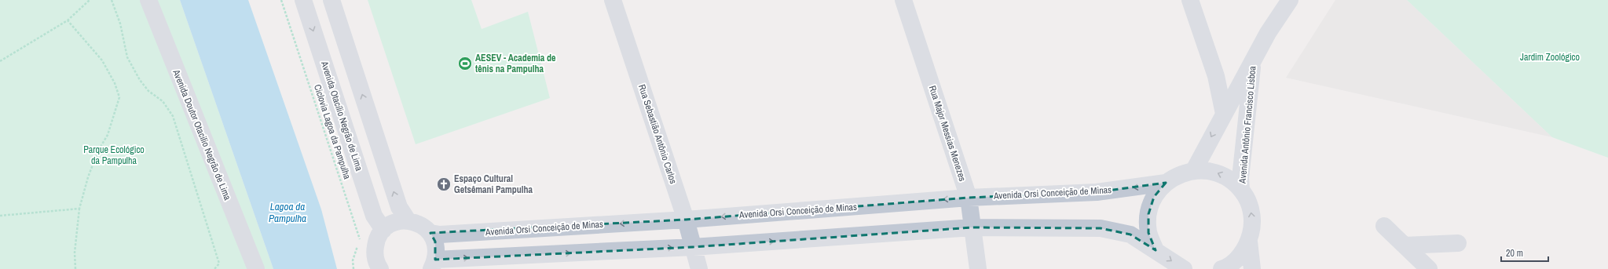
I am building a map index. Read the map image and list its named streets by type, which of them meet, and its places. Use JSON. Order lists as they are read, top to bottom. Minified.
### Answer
{"streets":{"street":["Avenida Otacílio Negrão de Lima","Avenida Antônio Francisco Lisboa","Rua Major Messias Menezes","Rua Sebastião Antônio Carlos","Avenida Doutor Otacilio Negrão de Lima","Avenida Orsi Conceição de Minas"],"path":["Ciclovia Lagoa da Pampulha"]},"crossings":[["Rua Major Messias Menezes","Avenida Orsi Conceição de Minas"],["Rua Sebastião Antônio Carlos","Avenida Orsi Conceição de Minas"]],"water":["Lagoa da Pampulha"],"parks":["Jardim Zoológico","Parque Ecológico da Pampulha"],"places":{"sports":["AESEV - Academia de tênis na Pampulha"],"church":["Espaço Cultural Getsêmani Pampulha"]},"scale_bar":"20 m"}
